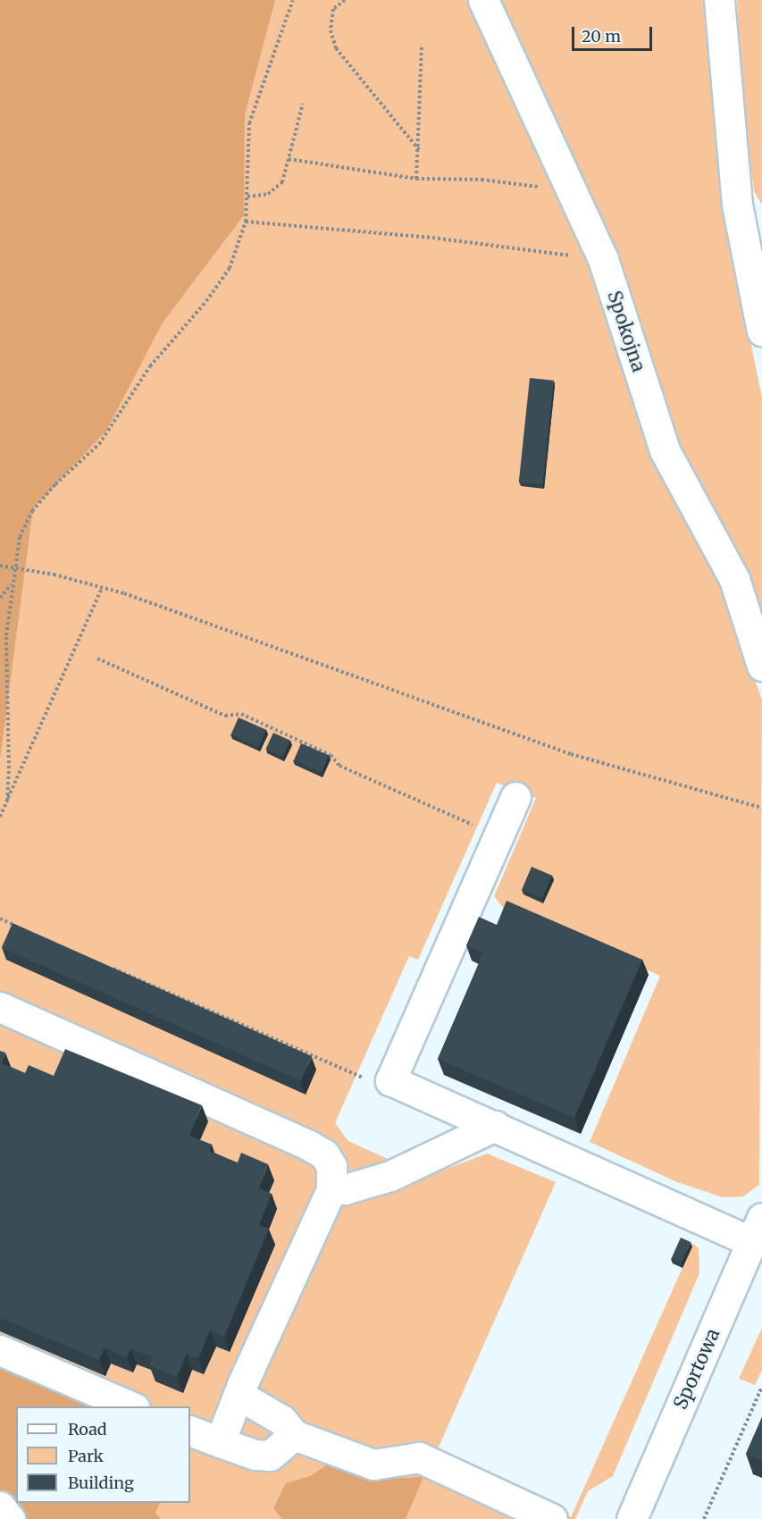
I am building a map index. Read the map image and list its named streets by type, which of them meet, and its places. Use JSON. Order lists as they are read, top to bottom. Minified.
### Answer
{"streets":{"street":["Spokojna","Sportowa"]},"legend":["Road","Park","Building"],"scale_bar":"20 m"}
